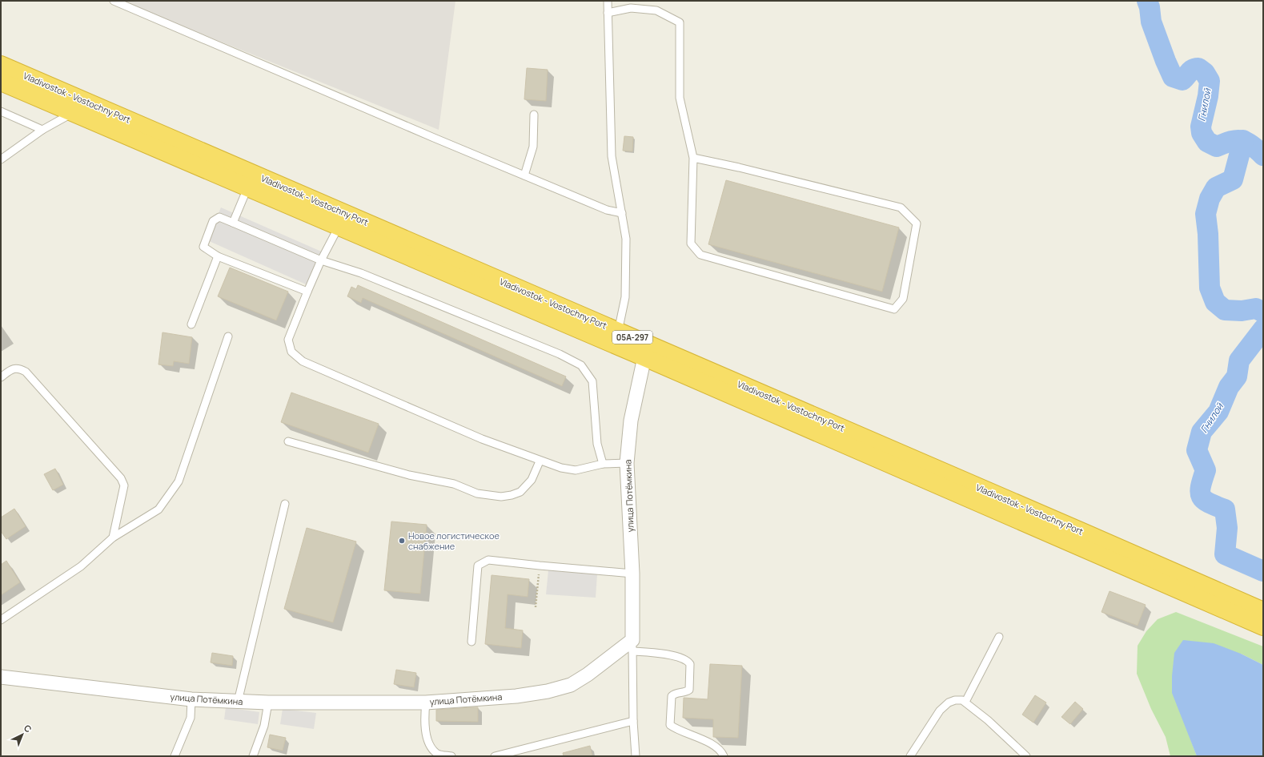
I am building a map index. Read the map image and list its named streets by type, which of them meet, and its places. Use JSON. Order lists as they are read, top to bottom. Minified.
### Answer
{"streets":{"highway":["Vladivostok - Vostochny Port","05А-297"],"street":["улица Потёмкина"]},"crossings":[["Vladivostok - Vostochny Port","улица Потёмкина"]],"water":["Гнилой"],"places":["Новое логистическое снабжение"],"north":"top right"}
